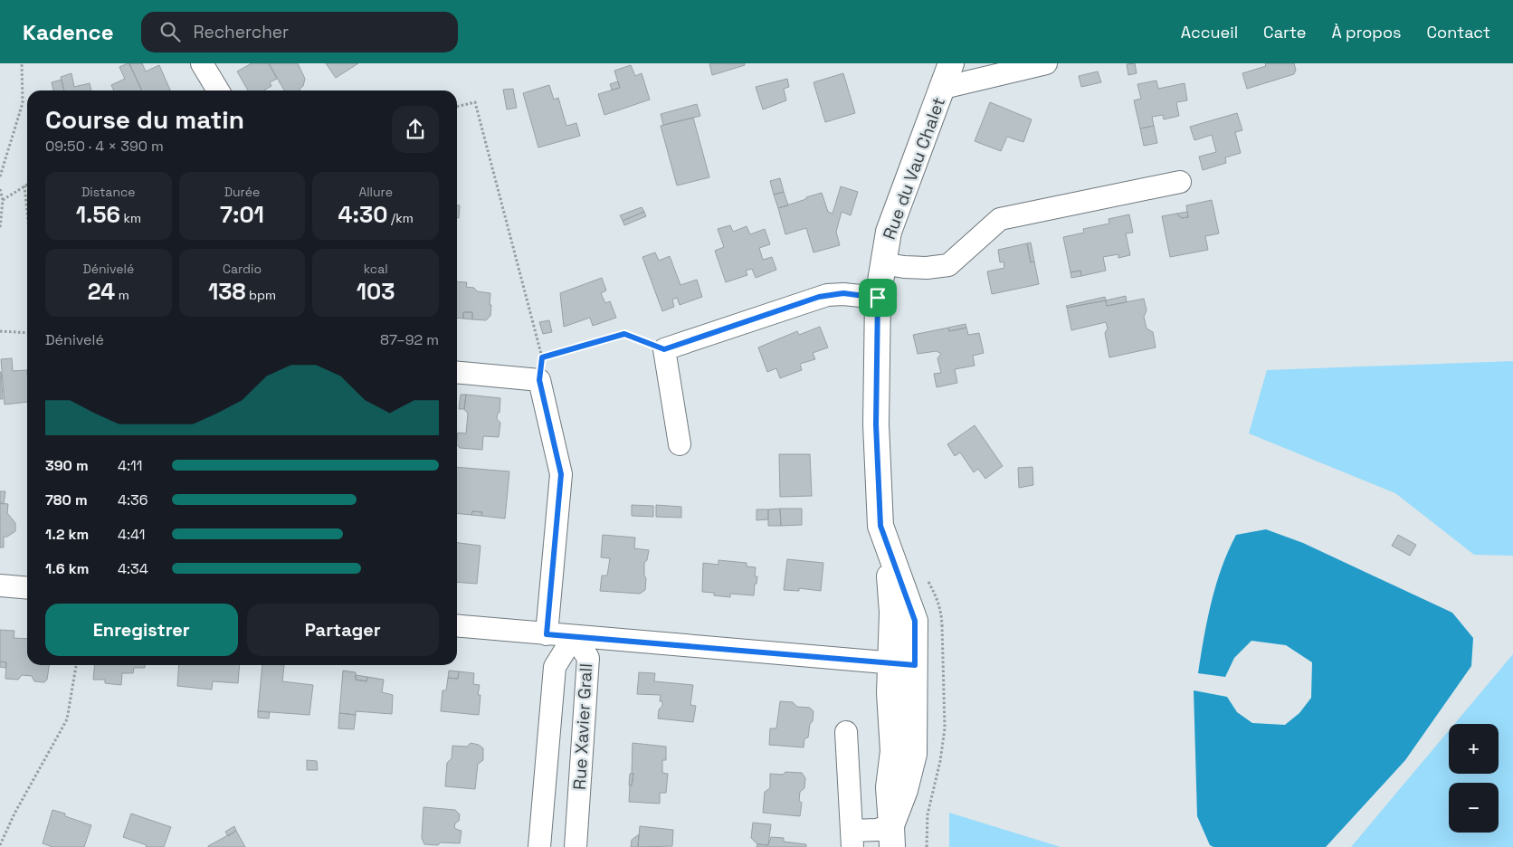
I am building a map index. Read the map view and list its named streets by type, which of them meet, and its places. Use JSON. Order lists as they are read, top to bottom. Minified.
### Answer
{"streets":{"street":["Rue du Vau Chalet","Rue Xavier Grall"]},"page":{"header":"Kadence","search":"Rechercher","nav":["Accueil","Carte","À propos","Contact"],"heading":["Course du matin","09:50 · 4 × 390 m"],"stats":[["Distance","1.56 km"],["Durée","7:01"],["Allure","4:30 /km"],["Dénivelé","24 m"],["Cardio","138 bpm"],["kcal","103"]],"chart":["Dénivelé","87–92 m"],"list":[{"name":"390 m","note":"4:11"},{"name":"780 m","note":"4:36"},{"name":"1.2 km","note":"4:41"},{"name":"1.6 km","note":"4:34"}],"buttons":["Enregistrer","Partager"],"map_buttons":["+","−"]}}
